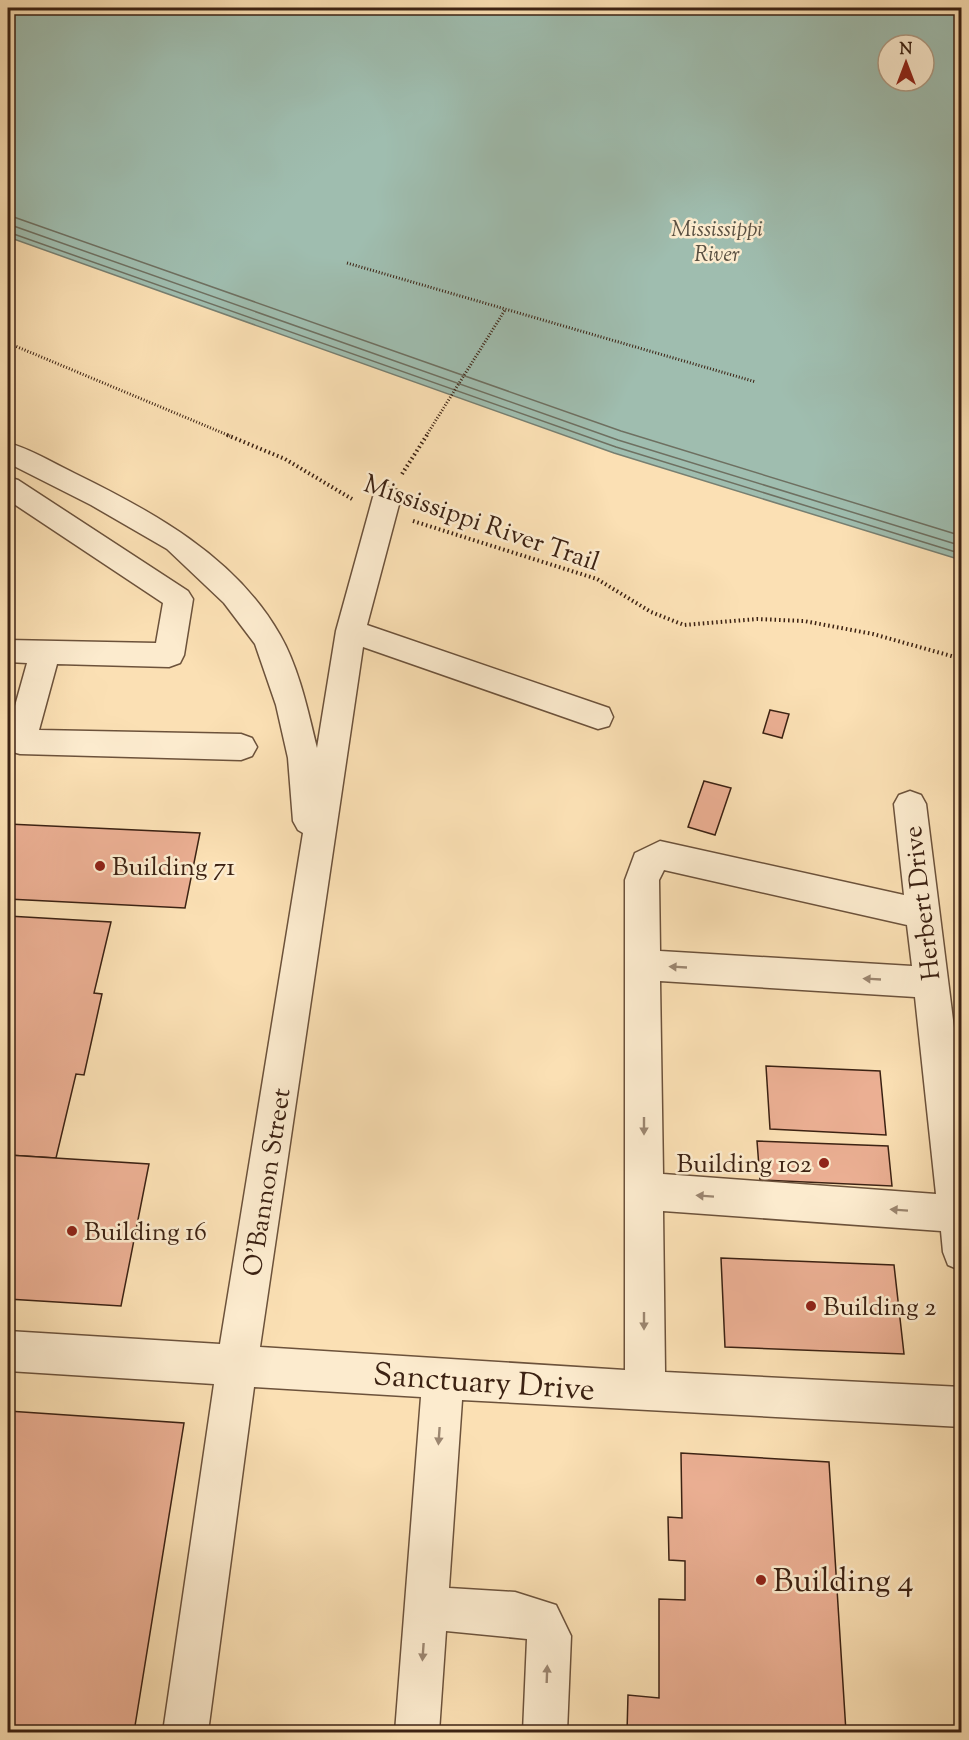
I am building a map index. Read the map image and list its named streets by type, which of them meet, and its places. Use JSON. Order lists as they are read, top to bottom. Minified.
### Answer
{"streets":{"street":["Herbert Drive","O'Bannon Street","Sanctuary Drive"],"path":["Mississippi River Trail"]},"crossings":[["Mississippi River Trail","O'Bannon Street"],["O'Bannon Street","Sanctuary Drive"]],"water":["Mississippi River"],"places":["Building 71","Building 102","Building 16","Building 2","Building 4"],"north":"top"}
